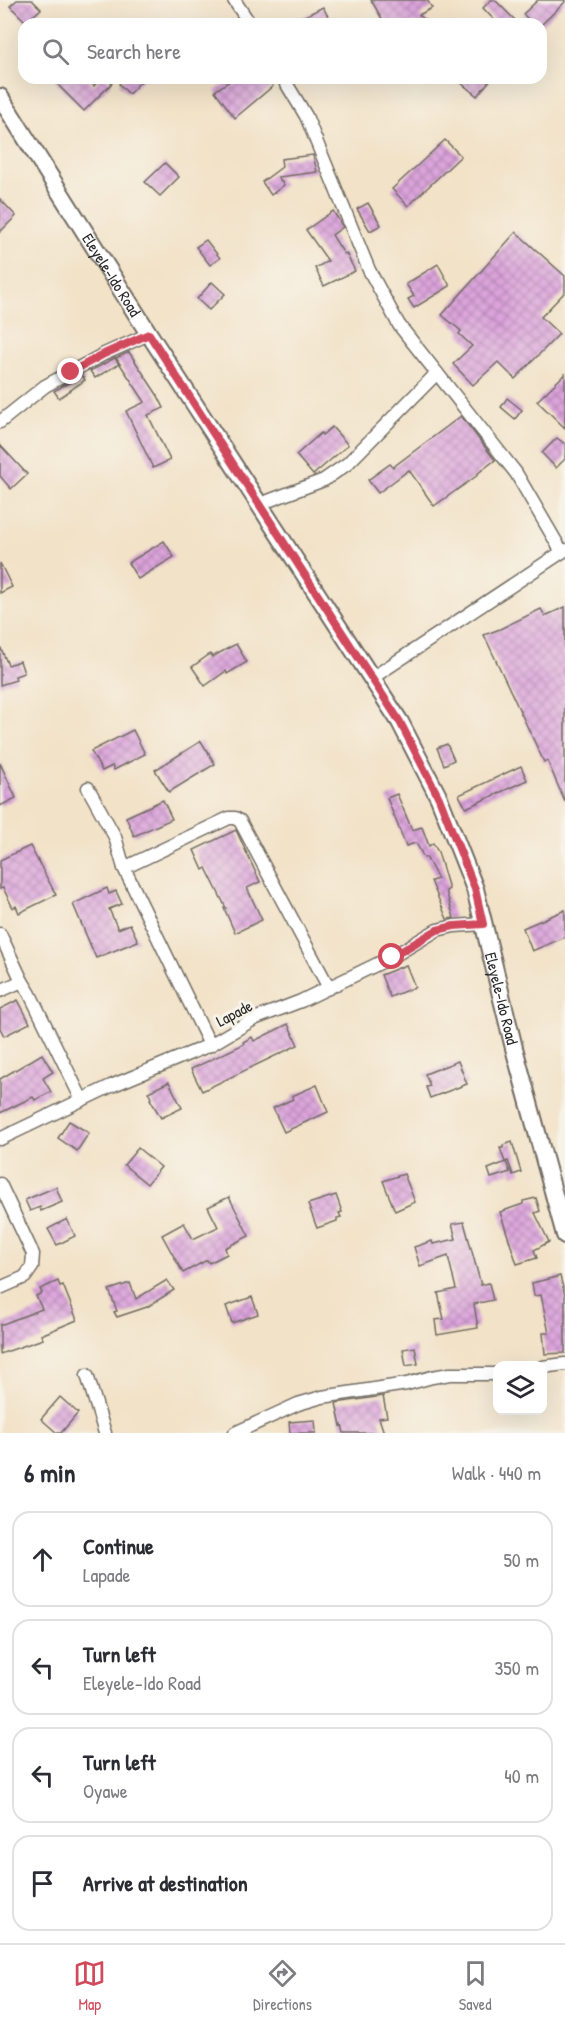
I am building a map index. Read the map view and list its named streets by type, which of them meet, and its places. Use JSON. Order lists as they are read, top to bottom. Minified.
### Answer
{"streets":{"main road":["Eleyele-Ido Road"],"street":["Lapade"]},"crossings":[["Eleyele-Ido Road","Lapade"]],"page":{"search":"Search here","heading":["6 min","Walk · 440 m"],"list":[["Continue","Lapade","50 m"],["Turn left","Eleyele-Ido Road","350 m"],["Turn left","Oyawe","40 m"],"Arrive at destination"],"nav":["Map","Directions","Saved"]}}
